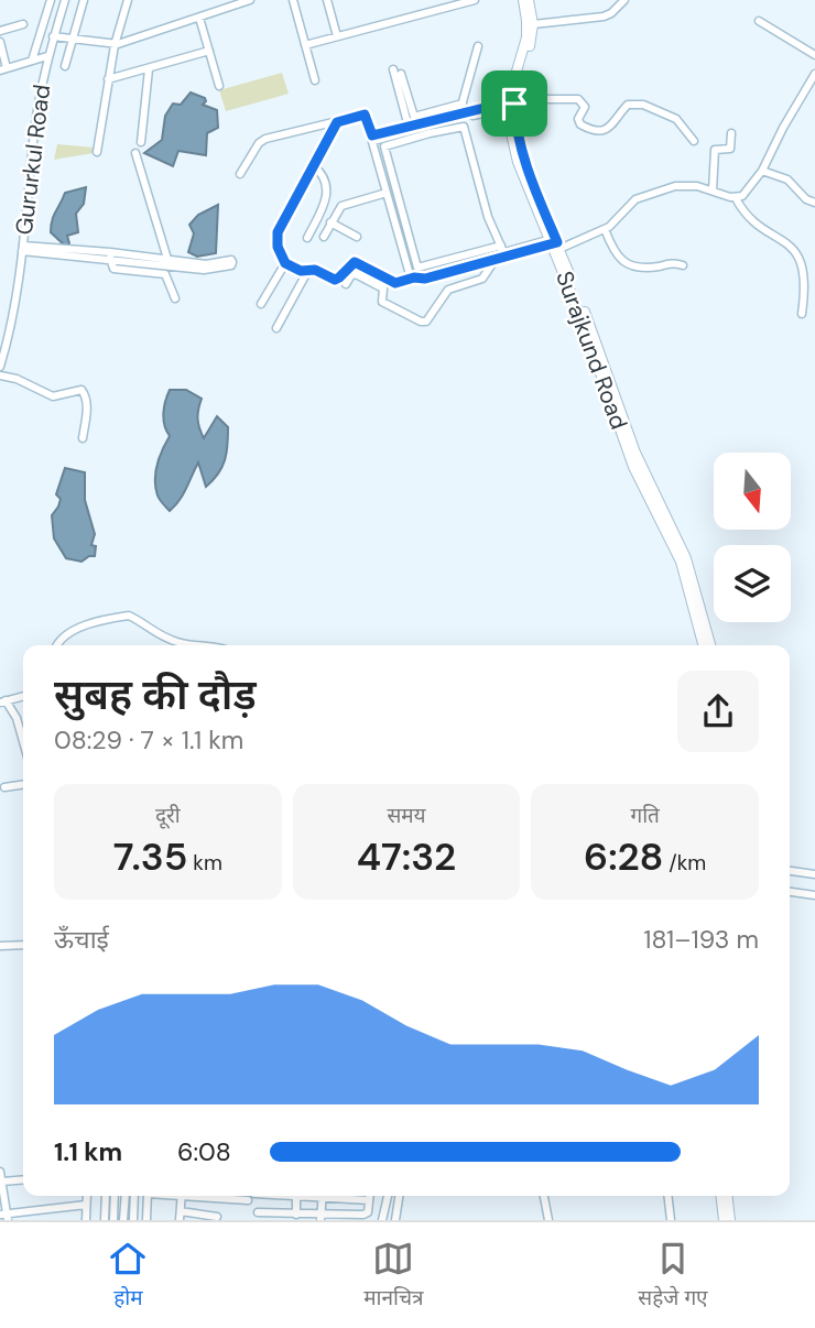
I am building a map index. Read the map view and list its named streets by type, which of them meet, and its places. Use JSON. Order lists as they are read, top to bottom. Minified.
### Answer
{"streets":{"main road":["Surajkund Road"],"street":["Gururkul Road"]},"north":"bottom","page":{"heading":["सुबह की दौड़","08:29 · 7 × 1.1 km"],"stats":[["दूरी","7.35 km"],["समय","47:32"],["गति","6:28 /km"]],"chart":["ऊँचाई","181–193 m"],"list":[{"name":"1.1 km","note":"6:08"}],"tabs":["होम","मानचित्र","सहेजे गए"]}}
